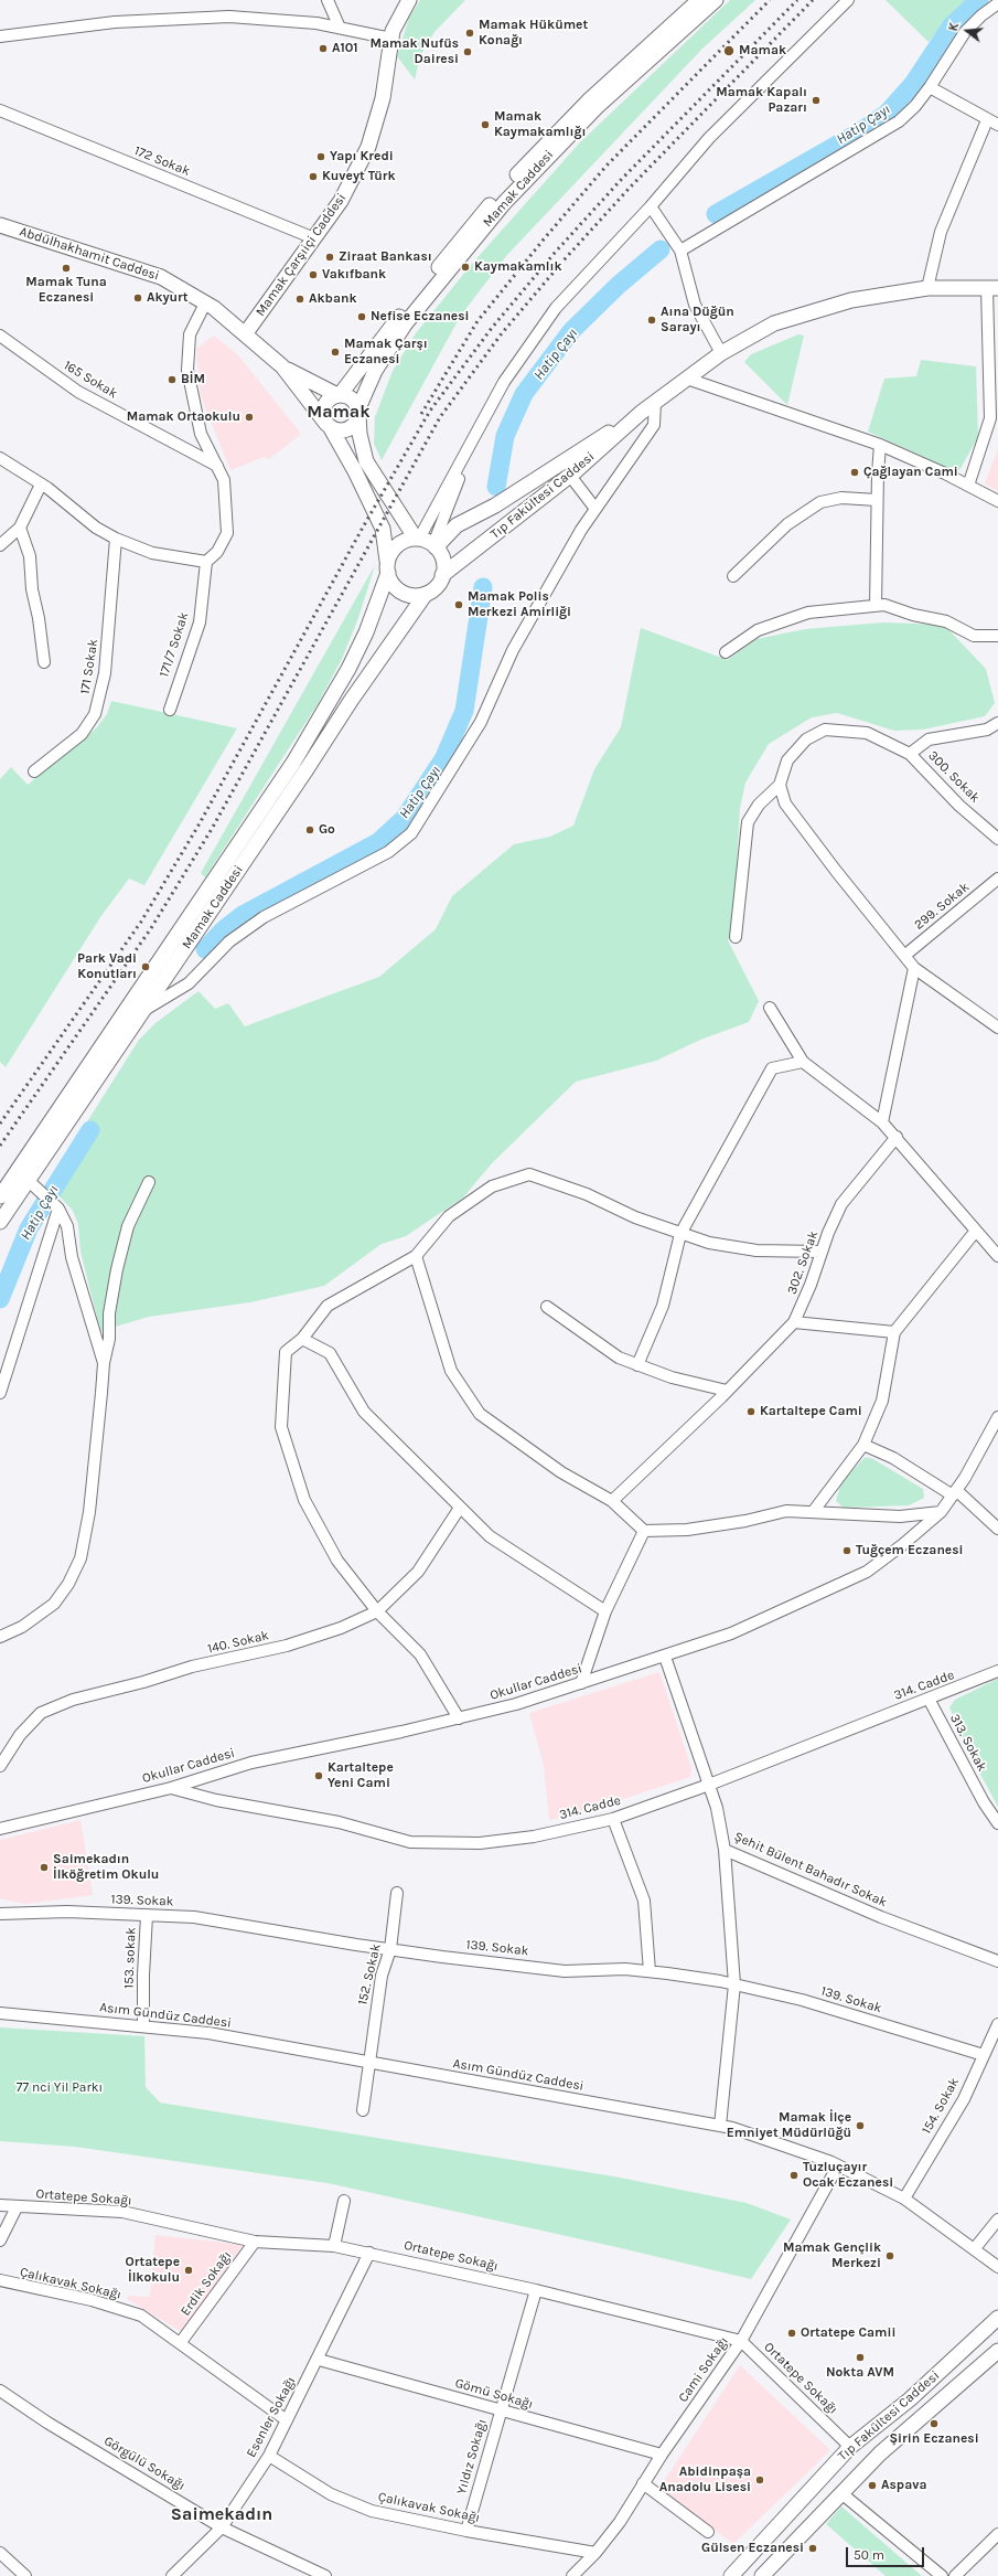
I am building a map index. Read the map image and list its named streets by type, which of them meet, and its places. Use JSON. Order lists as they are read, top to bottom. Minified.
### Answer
{"streets":{"main road":["Mamak Caddesi","Abdülhakhamit Caddesi","Mamak Çarşıiçi Caddesi","Tıp Fakültesi Caddesi"],"street":["172 Sokak","165 Sokak","171/7 Sokak","171 Sokak","300. Sokak","299. Sokak","302. Sokak","140. Sokak","Okullar Caddesi","314. Cadde","313. Sokak","Şehit Bülent Bahadır Sokak","139. Sokak","153. sokak","152. Sokak","Asım Gündüz Caddesi","154. Sokak","Ortatepe Sokağı","Çalıkavak Sokağı","Erdik Sokağı","Cami Sokağı","Gömü Sokağı","Esenler Sokağı","Yıldız Sokağı","Görgülü Sokağı"]},"crossings":[["172 Sokak","Mamak Çarşıiçi Caddesi"],["Mamak Caddesi","Abdülhakhamit Caddesi"],["Mamak Caddesi","Tıp Fakültesi Caddesi"],["Abdülhakhamit Caddesi","Mamak Çarşıiçi Caddesi"],["Tıp Fakültesi Caddesi","Ortatepe Sokağı"],["Okullar Caddesi","314. Cadde"],["Okullar Caddesi","Şehit Bülent Bahadır Sokak"],["314. Cadde","313. Sokak"],["314. Cadde","Şehit Bülent Bahadır Sokak"],["139. Sokak","153. sokak"],["139. Sokak","152. Sokak"],["139. Sokak","154. Sokak"],["153. sokak","Asım Gündüz Caddesi"],["152. Sokak","Asım Gündüz Caddesi"],["Asım Gündüz Caddesi","154. Sokak"],["Asım Gündüz Caddesi","Cami Sokağı"],["Ortatepe Sokağı","Erdik Sokağı"],["Ortatepe Sokağı","Cami Sokağı"],["Ortatepe Sokağı","Esenler Sokağı"],["Ortatepe Sokağı","Yıldız Sokağı"],["Çalıkavak Sokağı","Erdik Sokağı"],["Çalıkavak Sokağı","Cami Sokağı"],["Çalıkavak Sokağı","Esenler Sokağı"],["Çalıkavak Sokağı","Yıldız Sokağı"],["Cami Sokağı","Gömü Sokağı"],["Gömü Sokağı","Esenler Sokağı"],["Gömü Sokağı","Yıldız Sokağı"],["Esenler Sokağı","Görgülü Sokağı"]],"districts":["Mamak","Saimekadın"],"water":["Hatip Çayı"],"parks":["77 nci Yil Parkı"],"places":["Mamak Hükümet Konağı","A101","Mamak","Mamak Nufüs Dairesi","Mamak Kapalı Pazarı","Mamak Kaymakamlığı","Yapı Kredi","Kuveyt Türk","Ziraat Bankası","Kaymakamlık","Mamak Tuna Eczanesi","Vakıfbank","Akyurt","Akbank","Nefise Eczanesi","Aına Düğün Sarayı","Mamak Çarşı Eczanesi","BİM","Mamak Ortaokulu","Çağlayan Cami","Mamak Polis Merkezi Amirliği","Go","Park Vadi Konutları","Kartaltepe Cami","Tuğçem Eczanesi","Kartaltepe Yeni Cami","Saimekadın İlköğretim Okulu","Mamak İlçe Emniyet Müdürlüğü","Tuzluçayır Ocak Eczanesi","Mamak Gençlik Merkezi","Ortatepe İlkokulu","Ortatepe Camii","Nokta AVM","Şirin Eczanesi","Abidinpaşa Anadolu Lisesi","Aspava","Gülsen Eczanesi"],"scale_bar":"50 m","north":"left"}
